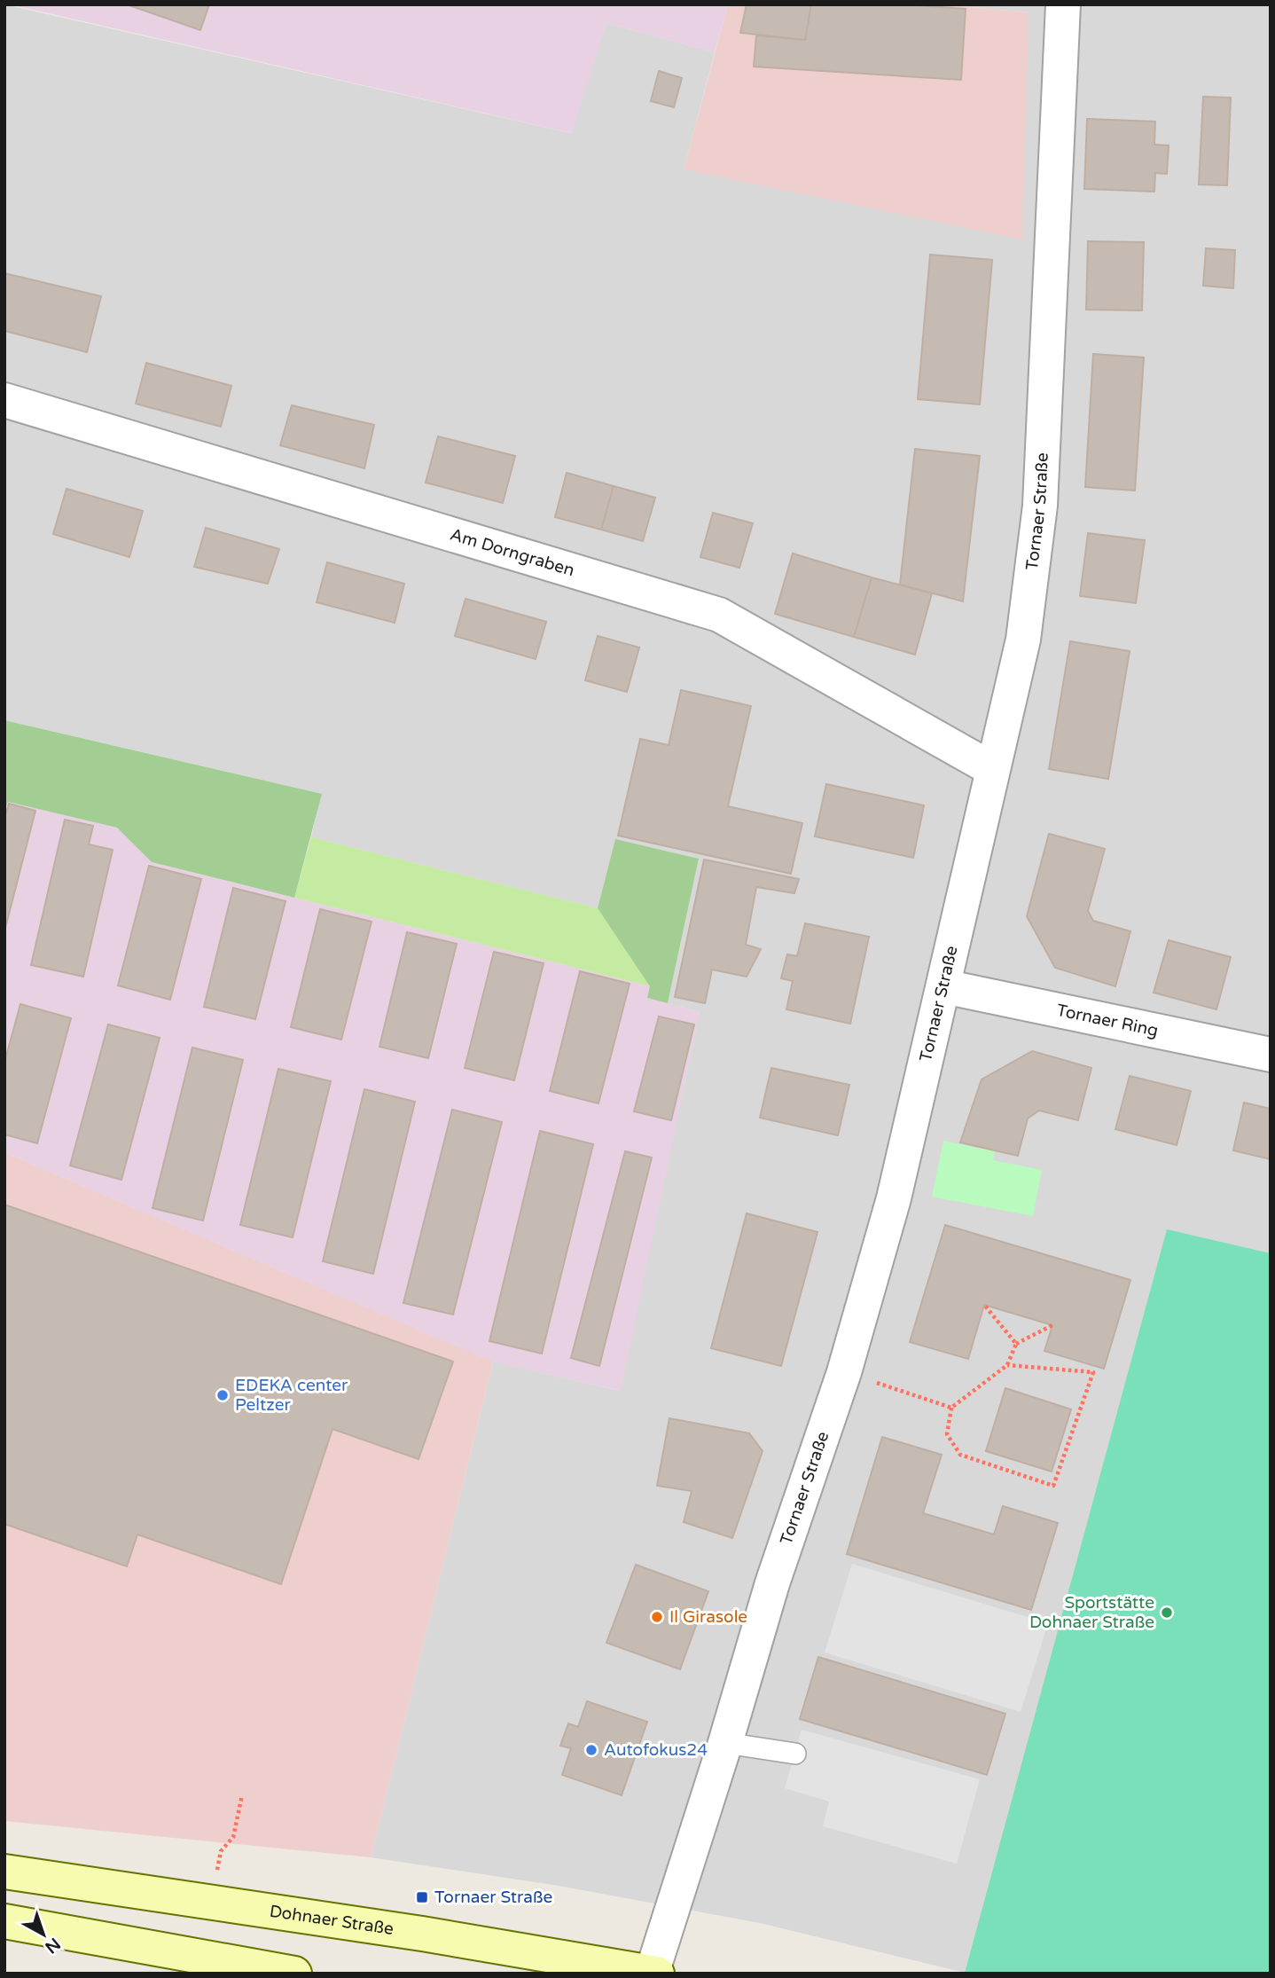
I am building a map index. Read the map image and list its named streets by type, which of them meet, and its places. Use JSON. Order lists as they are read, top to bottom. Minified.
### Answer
{"streets":{"main road":["Dohnaer Straße"],"street":["Tornaer Straße","Am Dorngraben","Tornaer Ring"]},"crossings":[["Tornaer Straße","Am Dorngraben"],["Tornaer Straße","Tornaer Ring"],["Tornaer Straße","Dohnaer Straße"]],"places":{"other":["EDEKA center Peltzer","Sportstätte Dohnaer Straße","Il Girasole","Autofokus24"],"transit":["Tornaer Straße"]},"north":"bottom right"}
